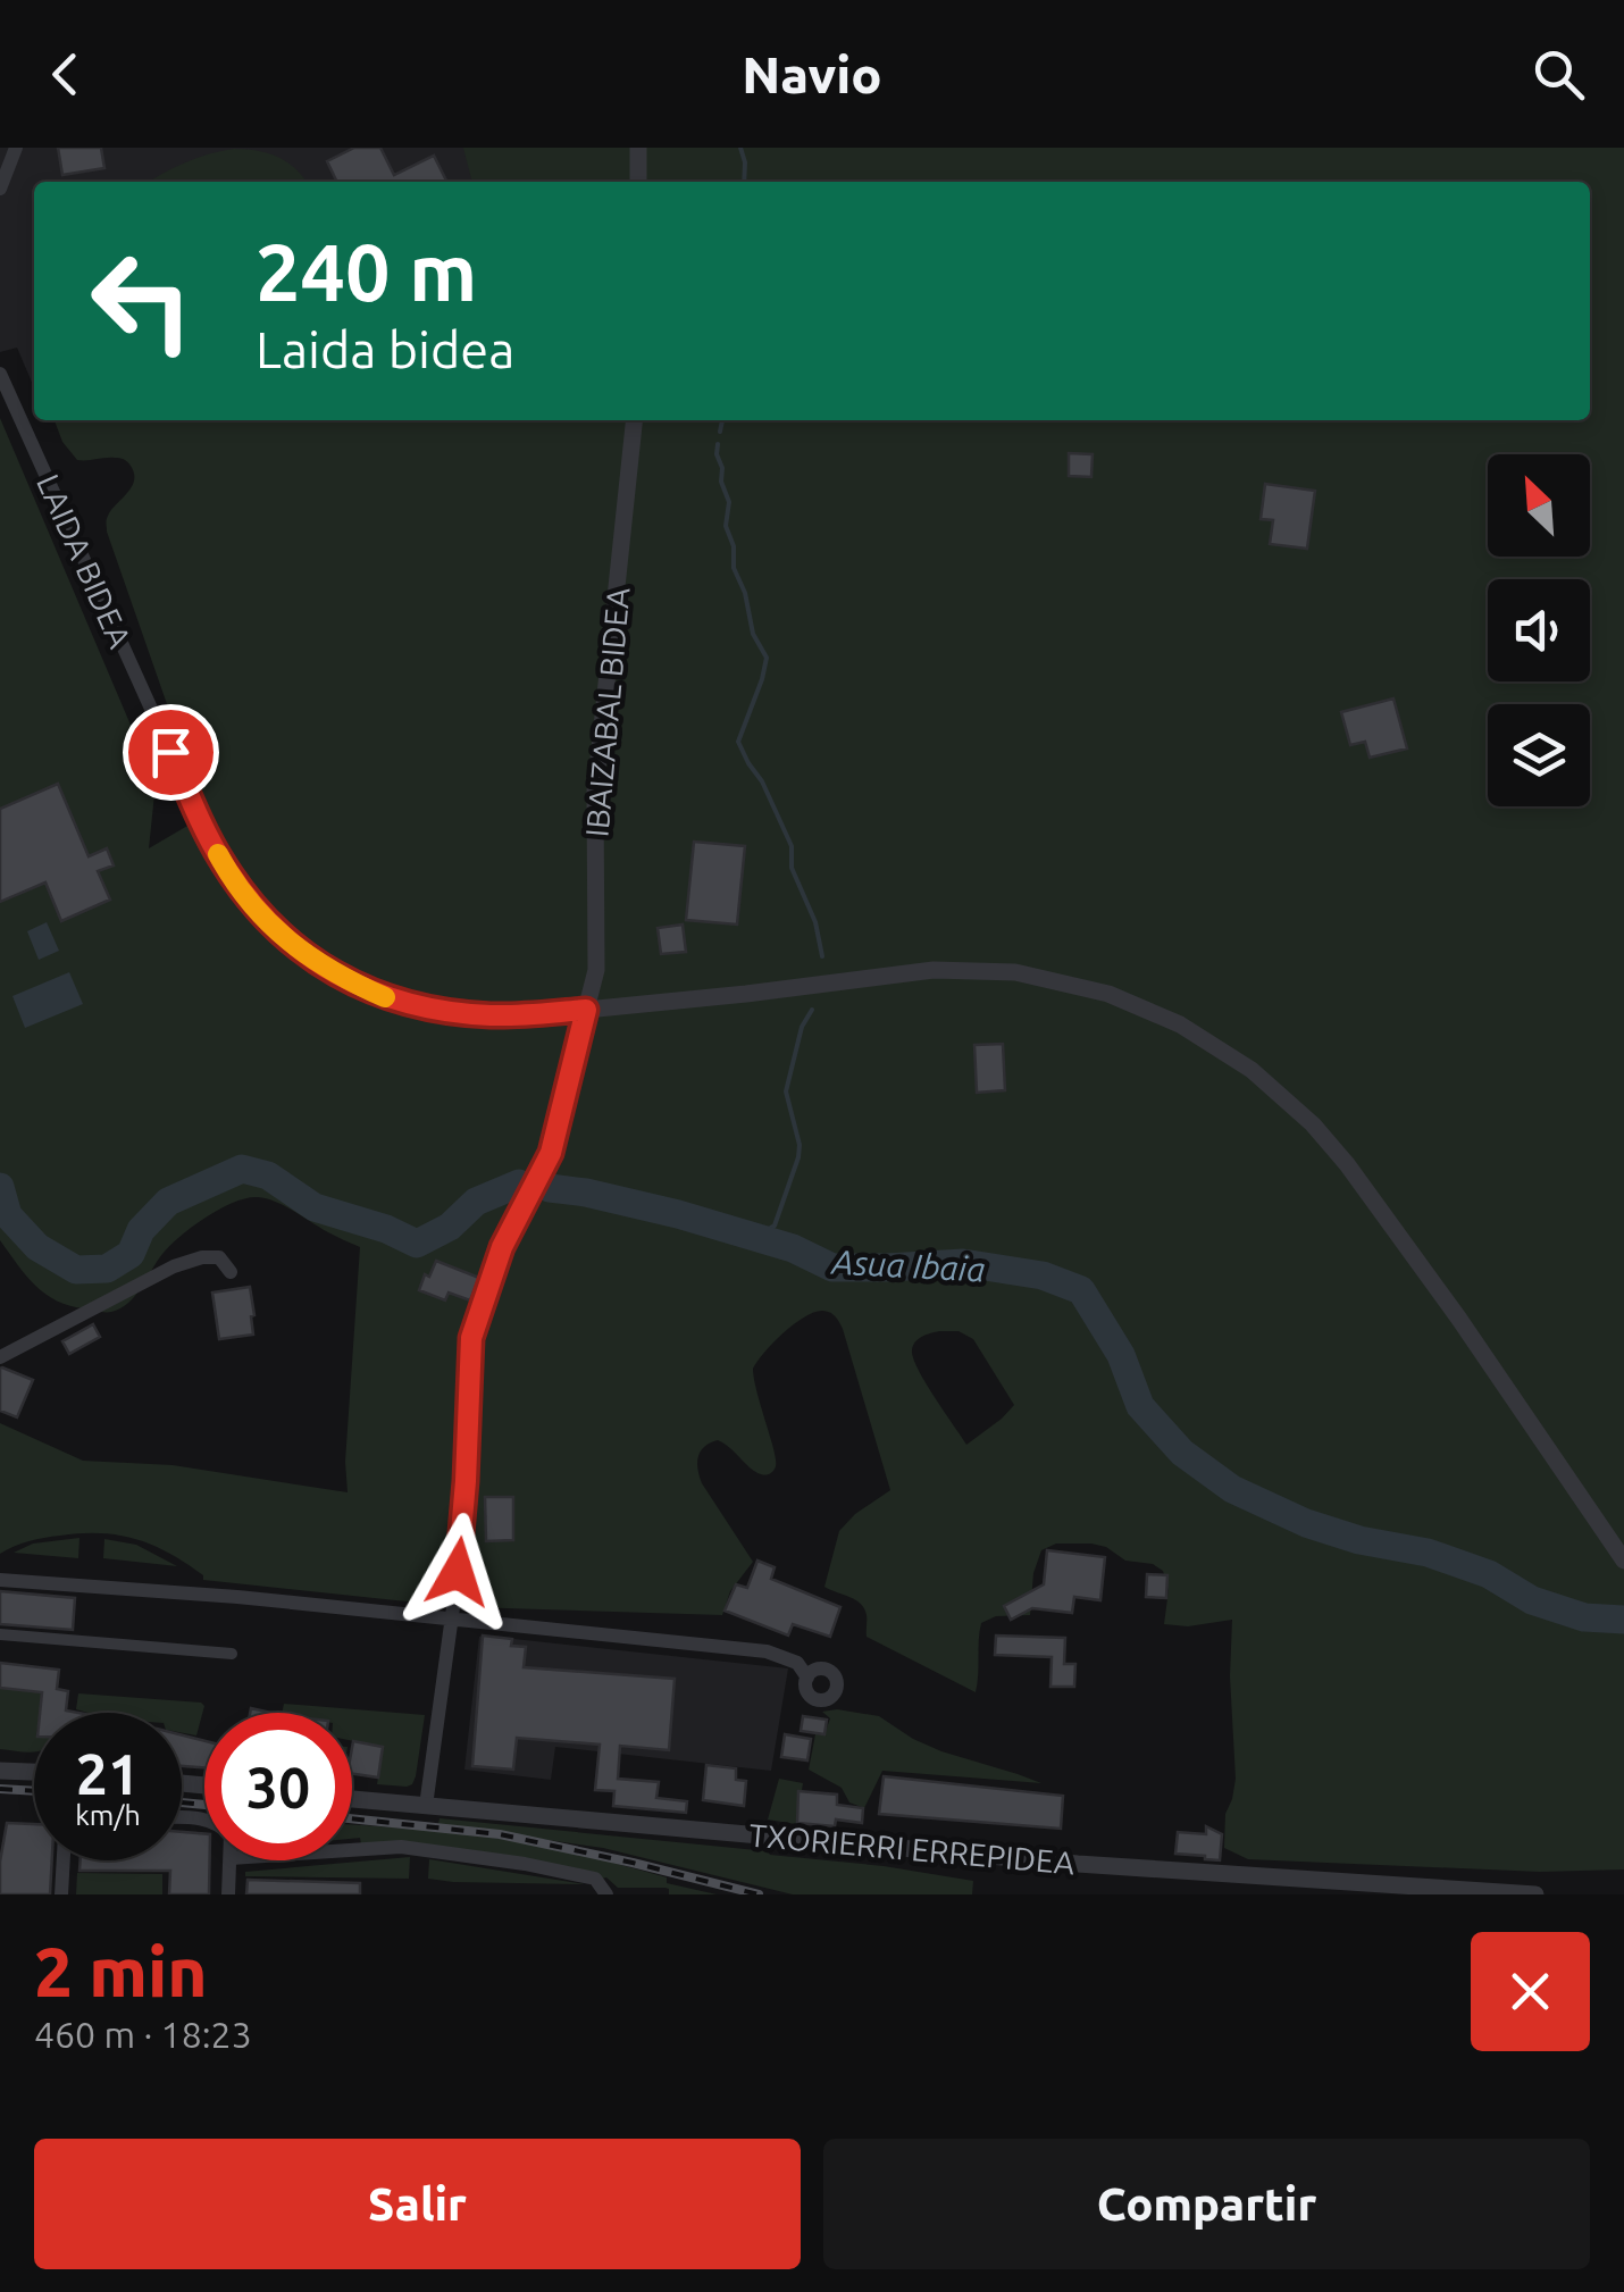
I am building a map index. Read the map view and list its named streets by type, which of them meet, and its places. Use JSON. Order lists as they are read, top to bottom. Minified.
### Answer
{"streets":{"street":["LAIDA BIDEA","IBAIZABAL BIDEA","TXORIERRI ERREPIDEA"]},"crossings":[["LAIDA BIDEA","IBAIZABAL BIDEA"]],"water":["Asua Ibaia"],"north":"top left","page":{"header":"Navio","turn":["240 m","Laida bidea"],"speed":"21 km/h","limit":"30","heading":["2 min","460 m · 18:23"],"buttons":["Salir","Compartir"]}}
